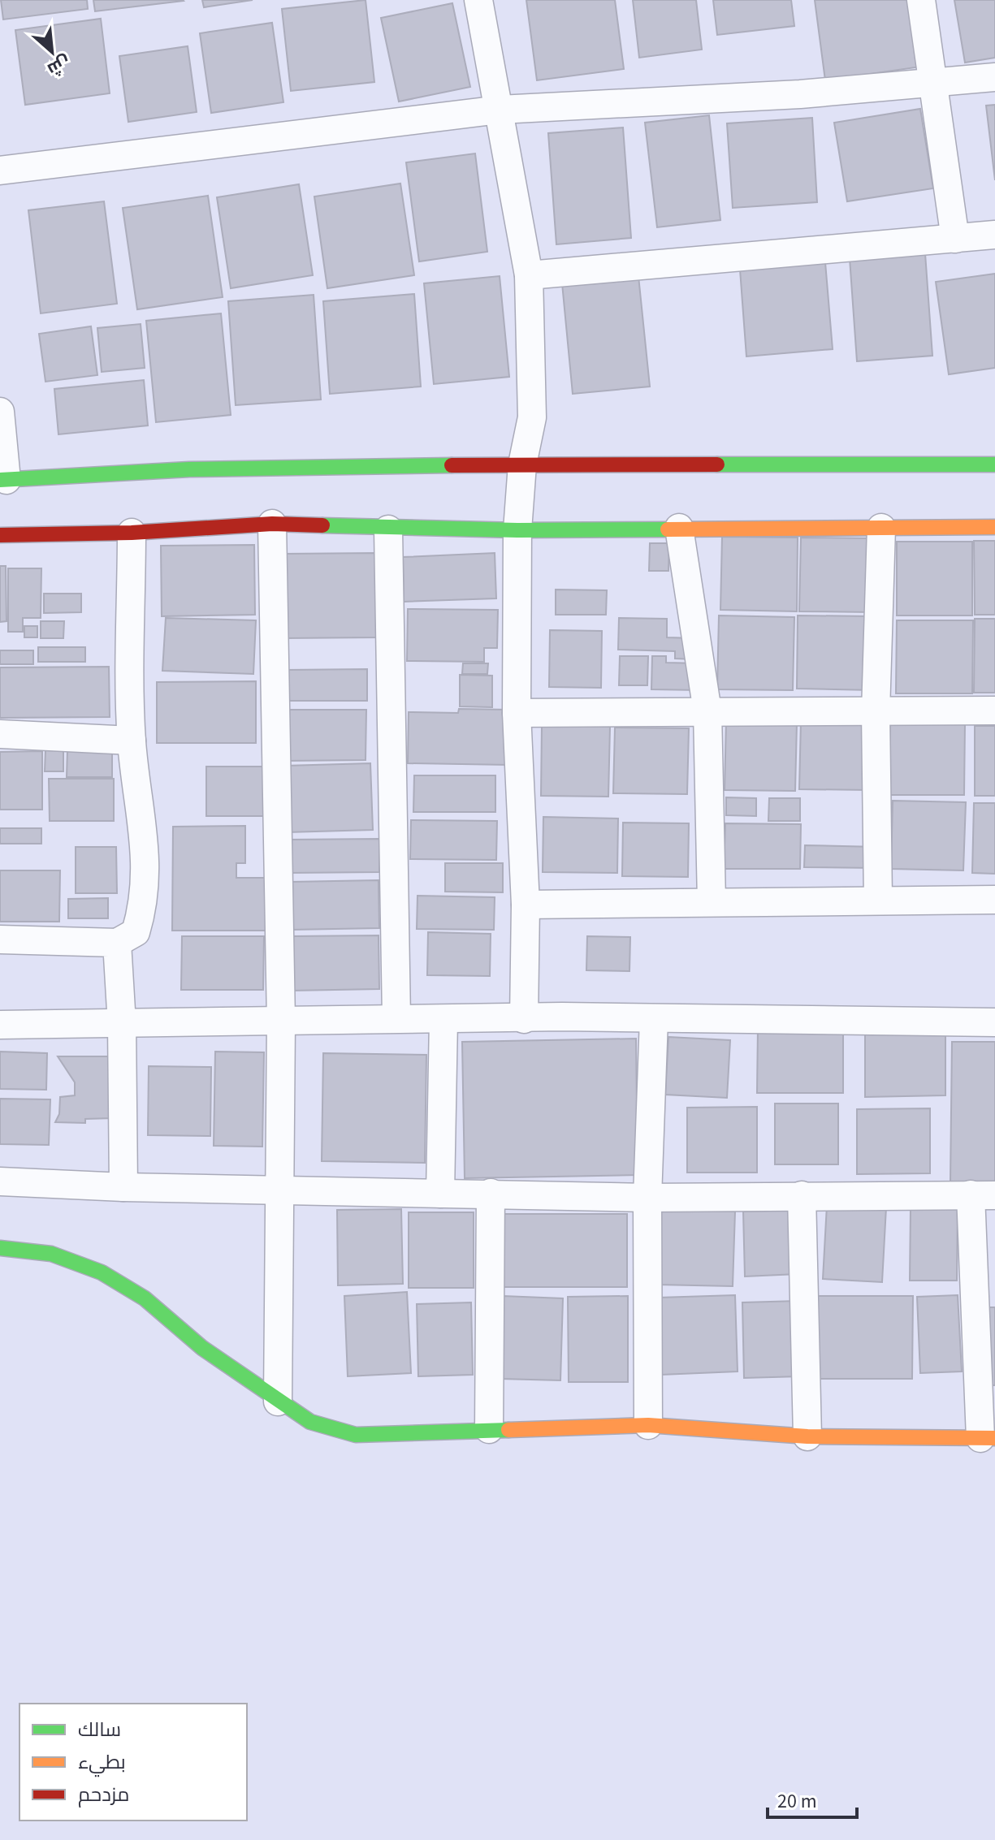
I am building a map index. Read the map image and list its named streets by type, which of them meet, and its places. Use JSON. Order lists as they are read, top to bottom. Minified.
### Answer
{"legend":["سالك","بطيء","مزدحم"],"scale_bar":"20 m","north":"bottom right"}
